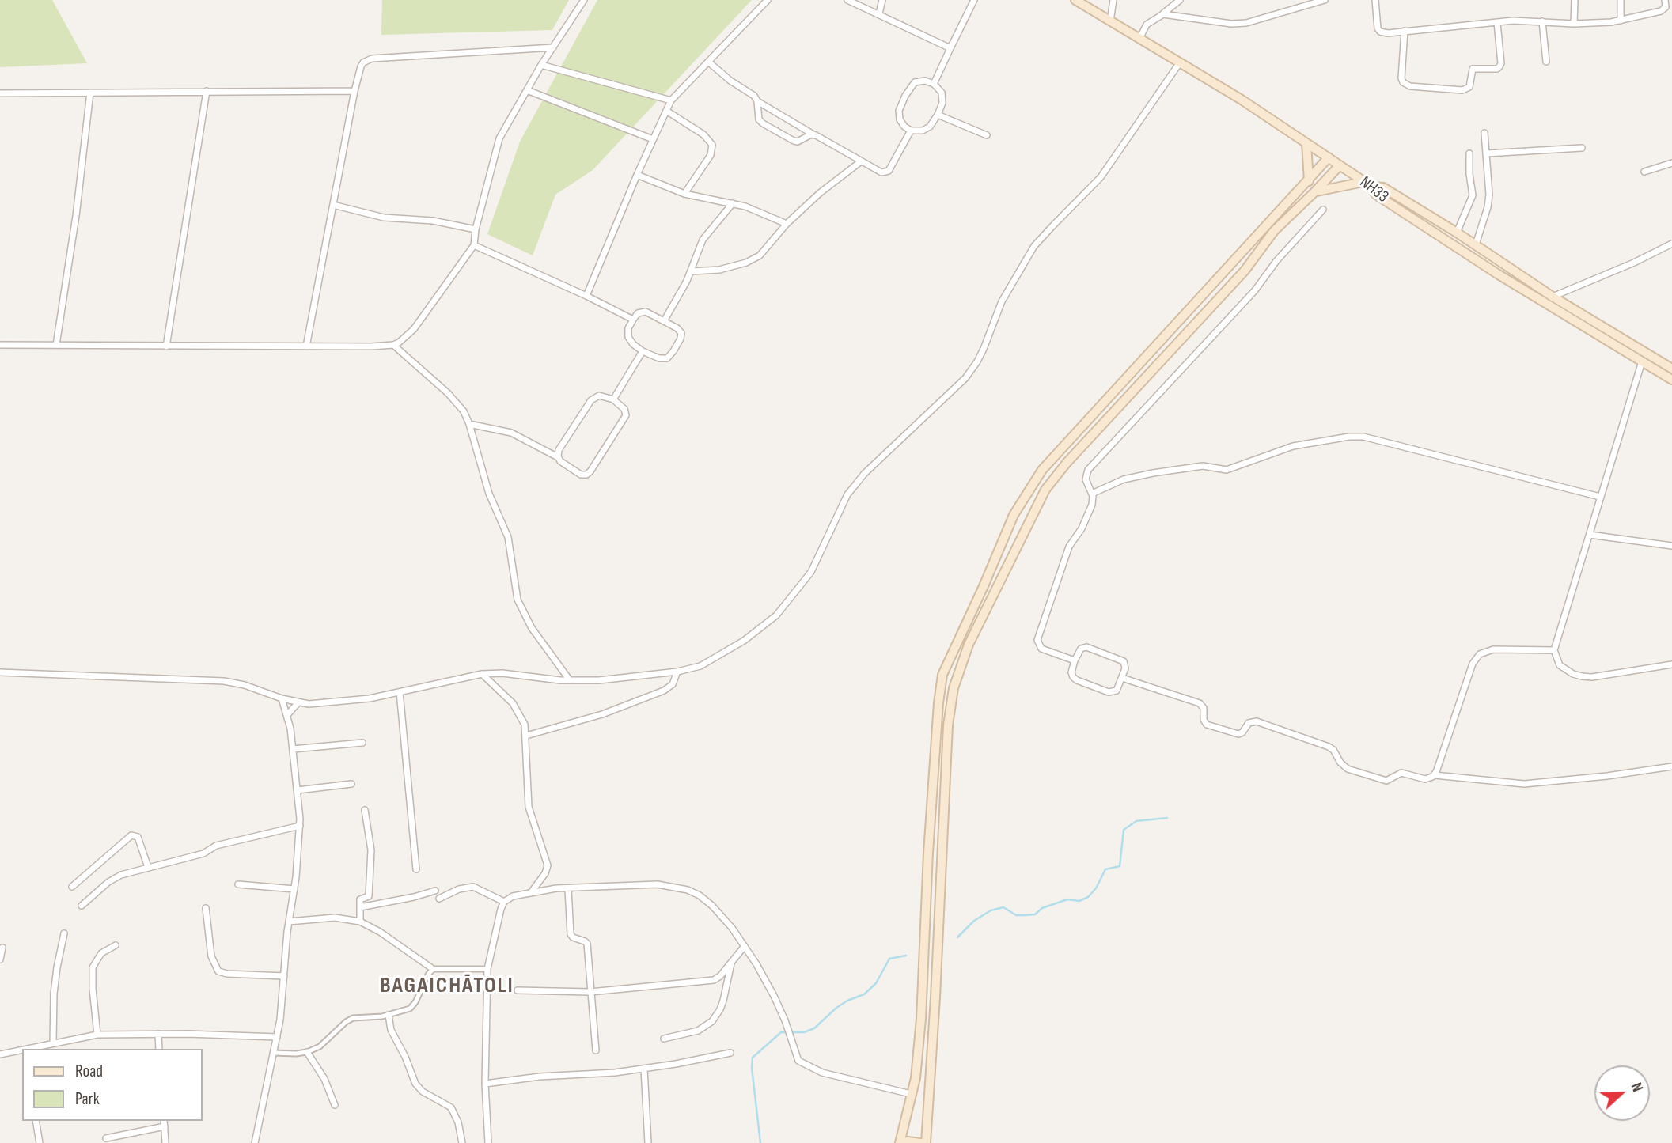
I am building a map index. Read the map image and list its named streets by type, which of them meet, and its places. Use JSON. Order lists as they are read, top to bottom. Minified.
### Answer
{"streets":{"main road":["NH33"]},"districts":["BAGAICHĀTOLI"],"legend":["Road","Park"],"north":"right"}
